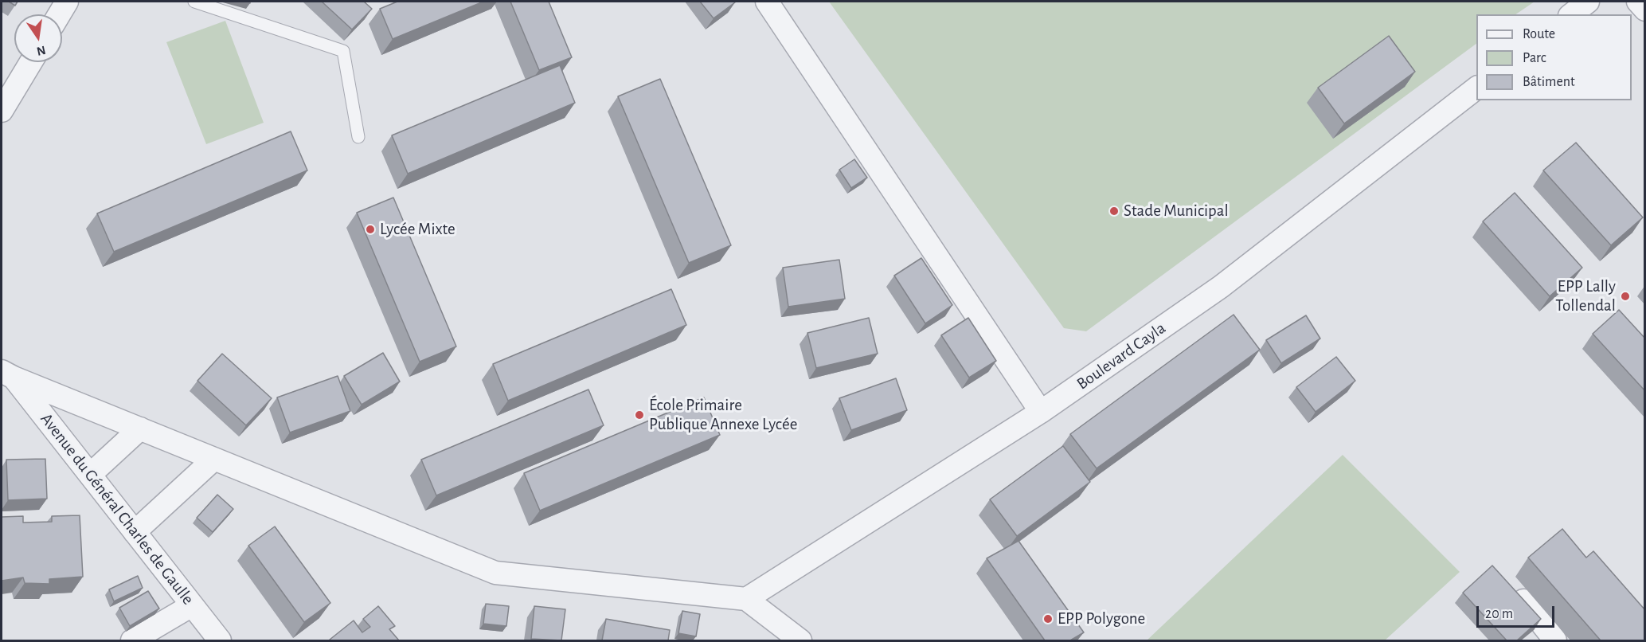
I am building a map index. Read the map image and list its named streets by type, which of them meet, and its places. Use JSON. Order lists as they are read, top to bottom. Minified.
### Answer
{"streets":{"street":["Boulevard Cayla","Avenue du Général Charles de Gaulle"]},"places":["Stade Municipal","Lycée Mixte","EPP Lally Tollendal","École Primaire Publique Annexe Lycée","EPP Polygone"],"legend":["Route","Parc","Bâtiment"],"scale_bar":"20 m","north":"bottom"}
